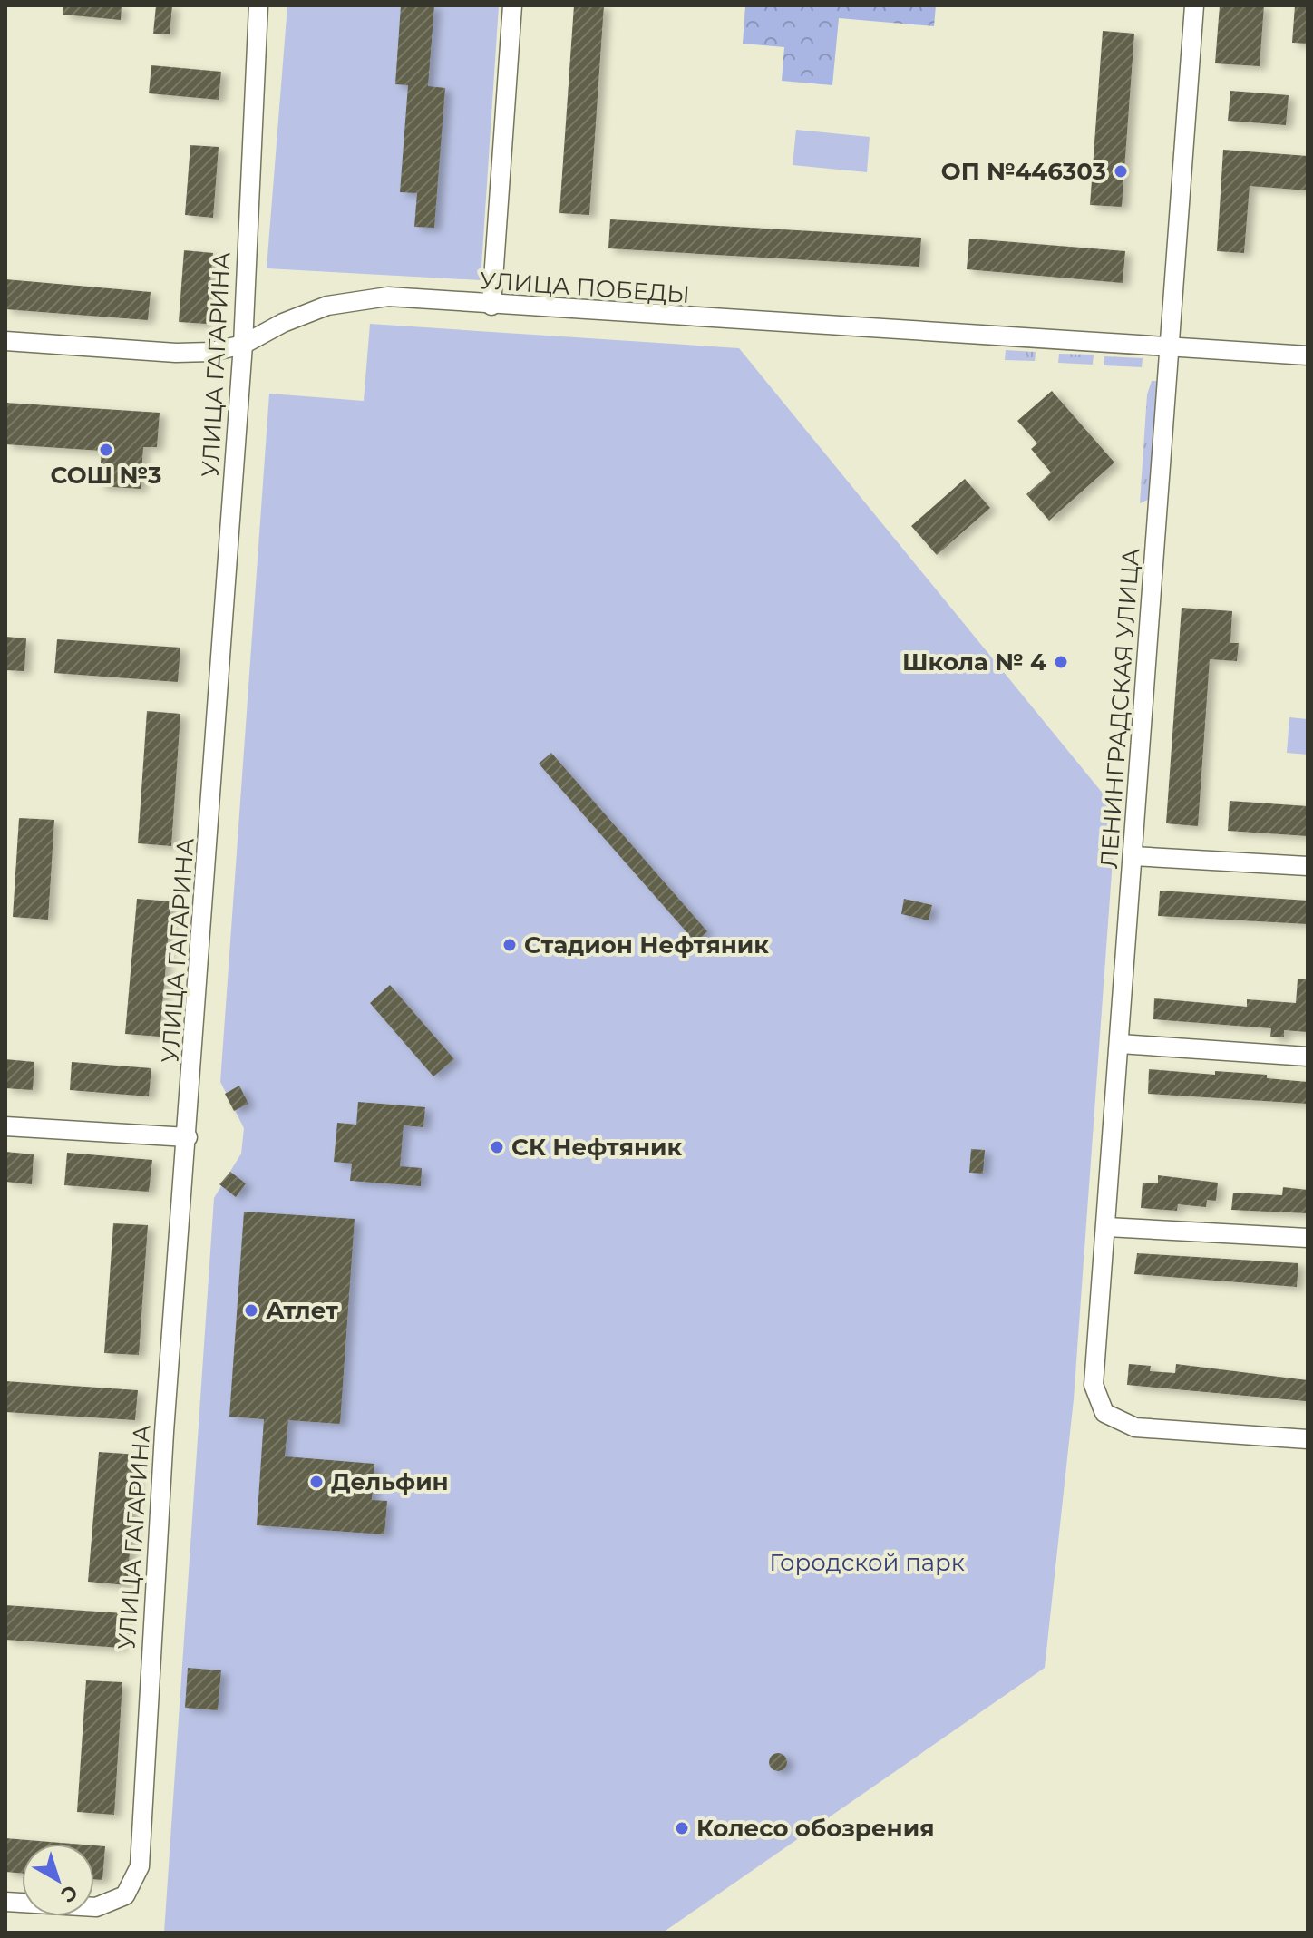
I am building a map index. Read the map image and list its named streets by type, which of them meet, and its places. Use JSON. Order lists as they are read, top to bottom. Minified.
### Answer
{"streets":{"street":["УЛИЦА ПОБЕДЫ","УЛИЦА ГАГАРИНА","ЛЕНИНГРАДСКАЯ УЛИЦА"]},"crossings":[["УЛИЦА ПОБЕДЫ","УЛИЦА ГАГАРИНА"],["УЛИЦА ПОБЕДЫ","ЛЕНИНГРАДСКАЯ УЛИЦА"]],"parks":["Городской парк"],"places":["ОП №446303","СОШ №3","Школа № 4","Стадион Нефтяник","СК Нефтяник","Атлет","Дельфин","Колесо обозрения"],"north":"bottom right"}
